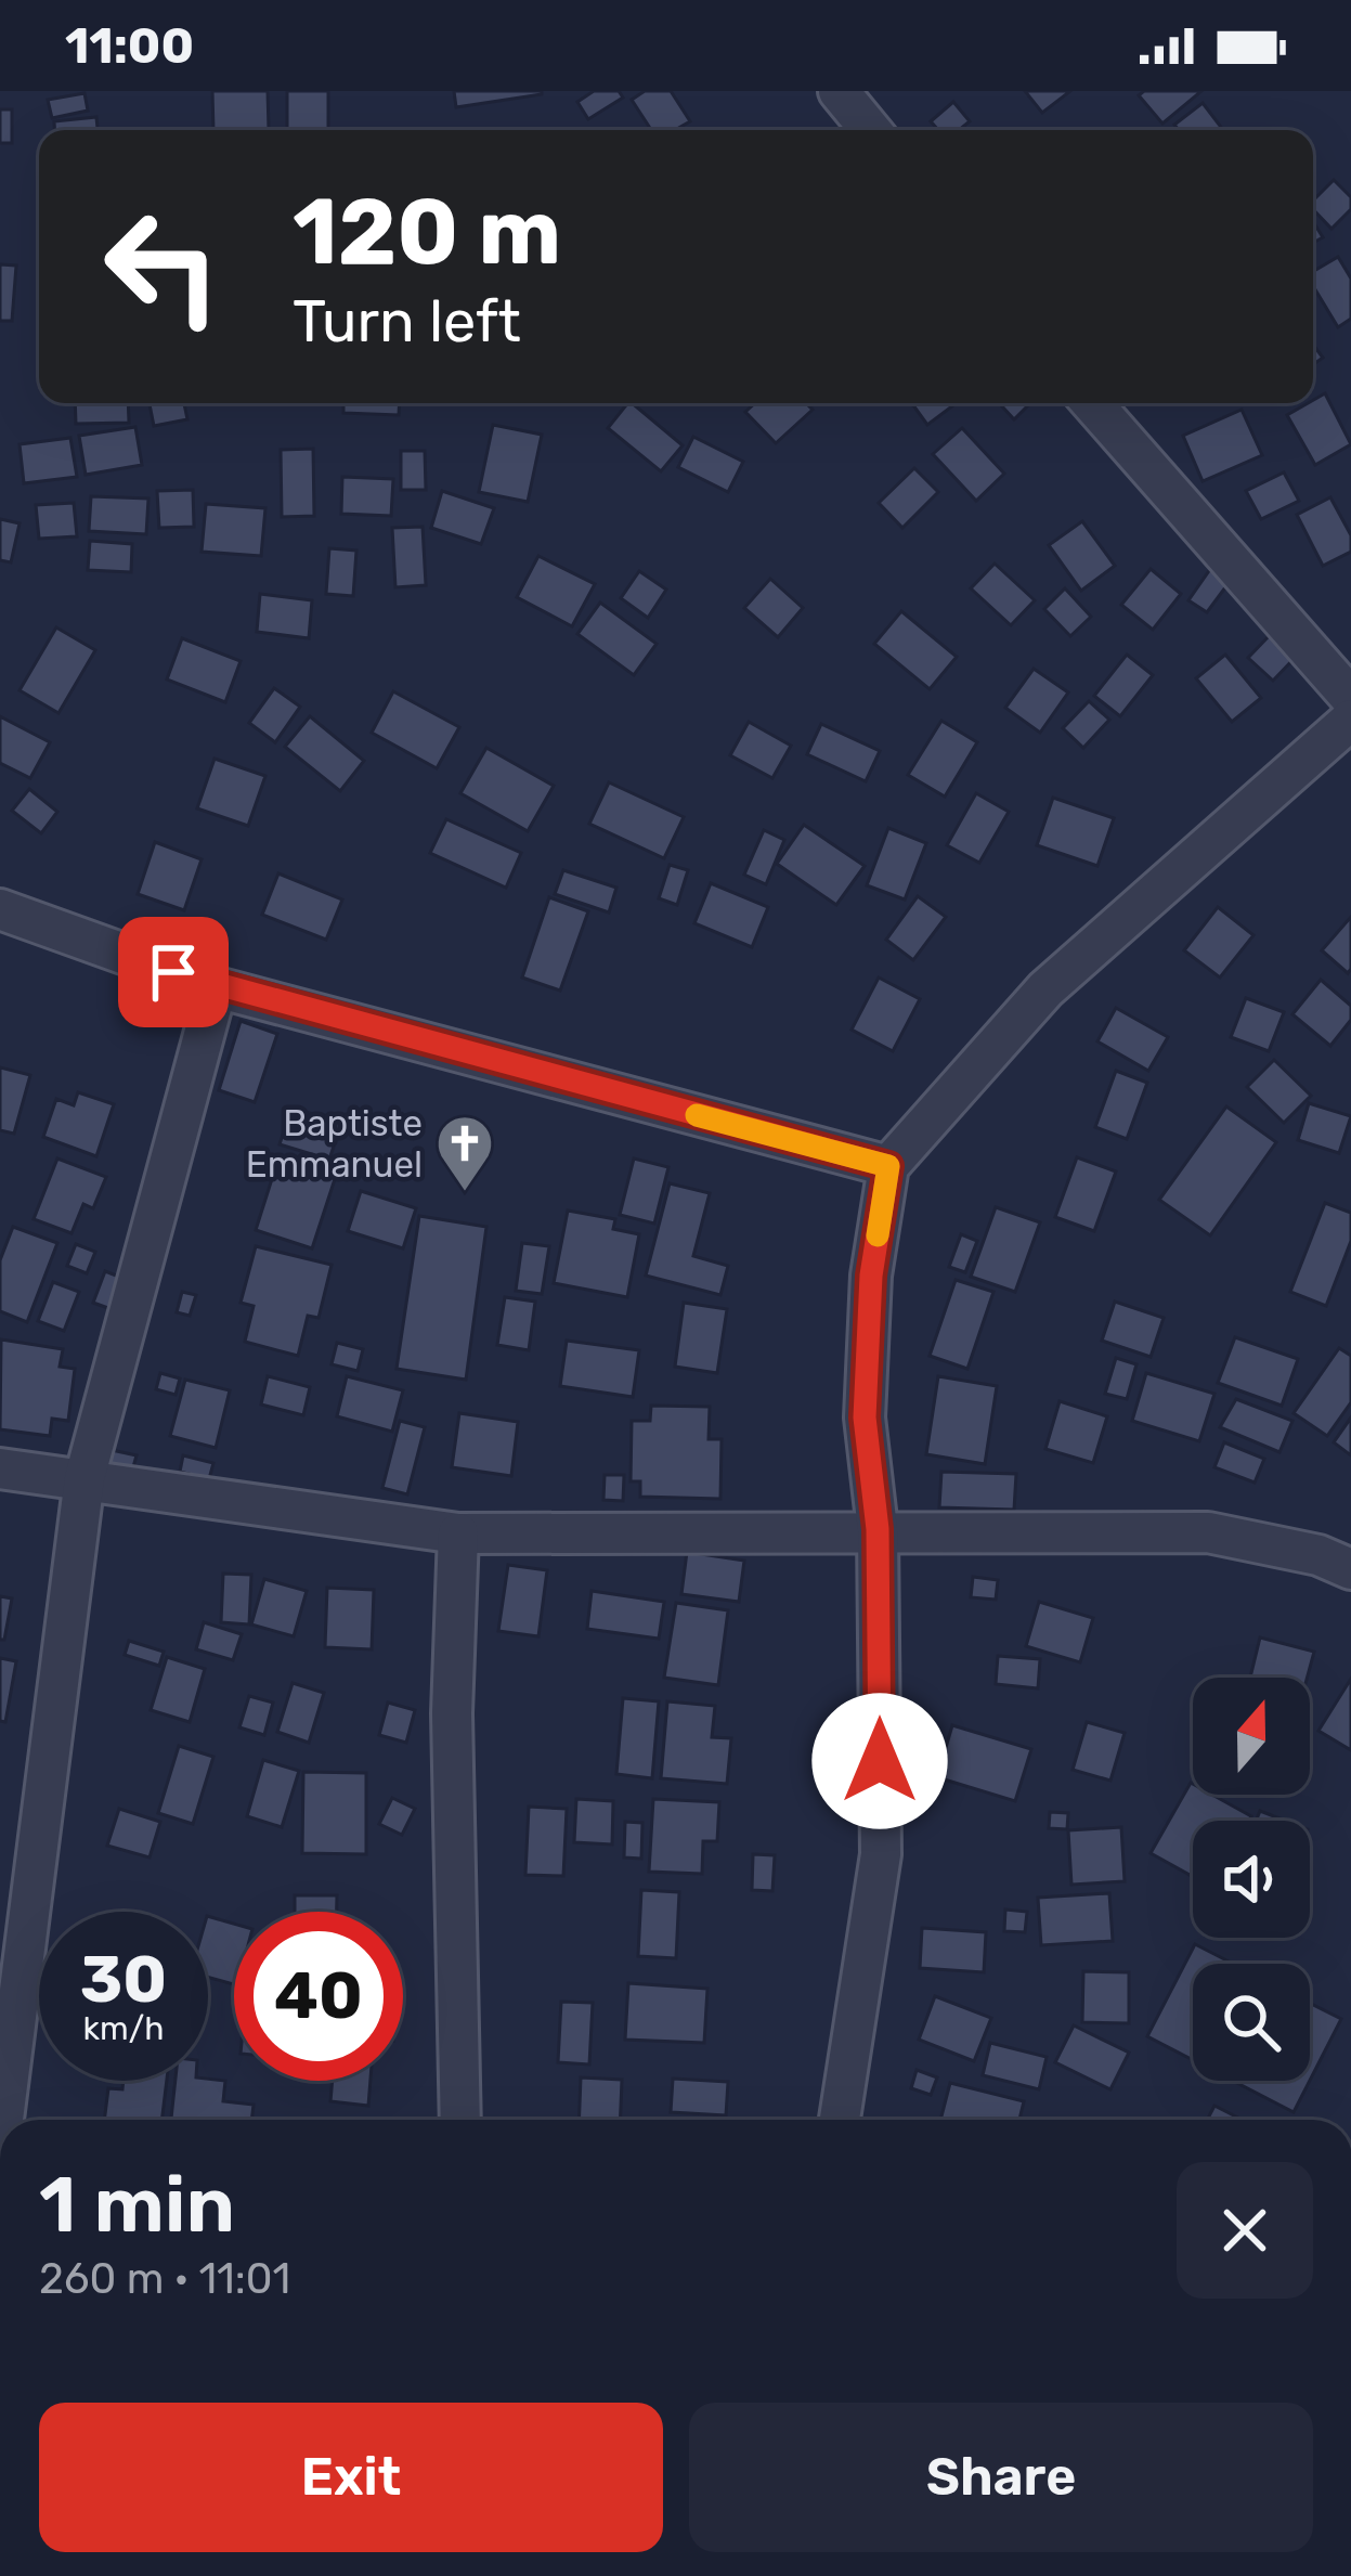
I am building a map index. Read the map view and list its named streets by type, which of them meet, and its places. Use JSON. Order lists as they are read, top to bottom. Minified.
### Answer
{"places":{"church":["Baptiste Emmanuel"]},"north":"top","page":{"status":"11:00","turn":["120 m","Turn left"],"speed":"30 km/h","limit":"40","heading":["1 min","260 m · 11:01"],"buttons":["Exit","Share"]}}
